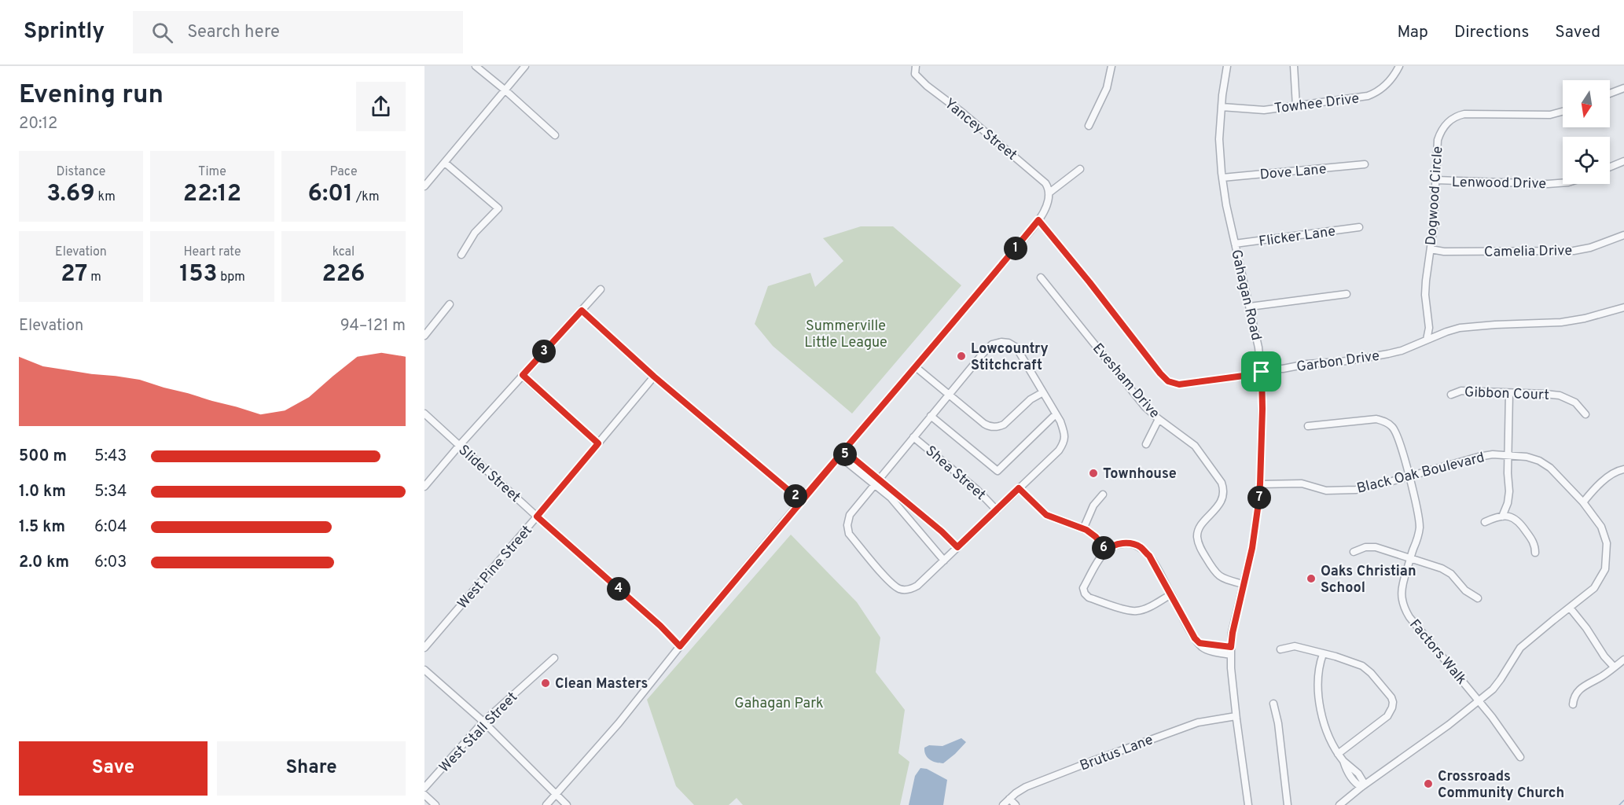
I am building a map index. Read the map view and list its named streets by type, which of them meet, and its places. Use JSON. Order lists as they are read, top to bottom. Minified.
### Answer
{"streets":{"street":["Towhee Drive","Yancey Street","Dove Lane","Lenwood Drive","Dogwood Circle","Flicker Lane","Camelia Drive","Gahagan Road","Garbon Drive","Evesham Drive","Gibbon Court","Shea Street","Black Oak Boulevard","Slidel Street","West Pine Street","Factors Walk","West Stall Street","Brutus Lane"]},"crossings":[["Towhee Drive","Gahagan Road"],["Dove Lane","Gahagan Road"],["Lenwood Drive","Dogwood Circle"],["Dogwood Circle","Camelia Drive"],["Dogwood Circle","Garbon Drive"],["Flicker Lane","Gahagan Road"],["Gahagan Road","Garbon Drive"],["Gahagan Road","Evesham Drive"],["Gahagan Road","Black Oak Boulevard"],["Gahagan Road","Brutus Lane"],["Black Oak Boulevard","Factors Walk"],["Slidel Street","West Pine Street"]],"parks":["Summerville Little League","Gahagan Park"],"places":["Lowcountry Stitchcraft","Townhouse","Oaks Christian School","Clean Masters","Crossroads Community Church"],"north":"bottom","page":{"header":"Sprintly","search":"Search here","nav":["Map","Directions","Saved"],"heading":["Evening run","20:12"],"stats":[["Distance","3.69 km"],["Time","22:12"],["Pace","6:01 /km"],["Elevation","27 m"],["Heart rate","153 bpm"],["kcal","226"]],"pins":["1","3","5","2","7","6","4"],"chart":["Elevation","94–121 m"],"list":[{"name":"500 m","note":"5:43"},{"name":"1.0 km","note":"5:34"},{"name":"1.5 km","note":"6:04"},{"name":"2.0 km","note":"6:03"}],"buttons":["Save","Share"]}}
